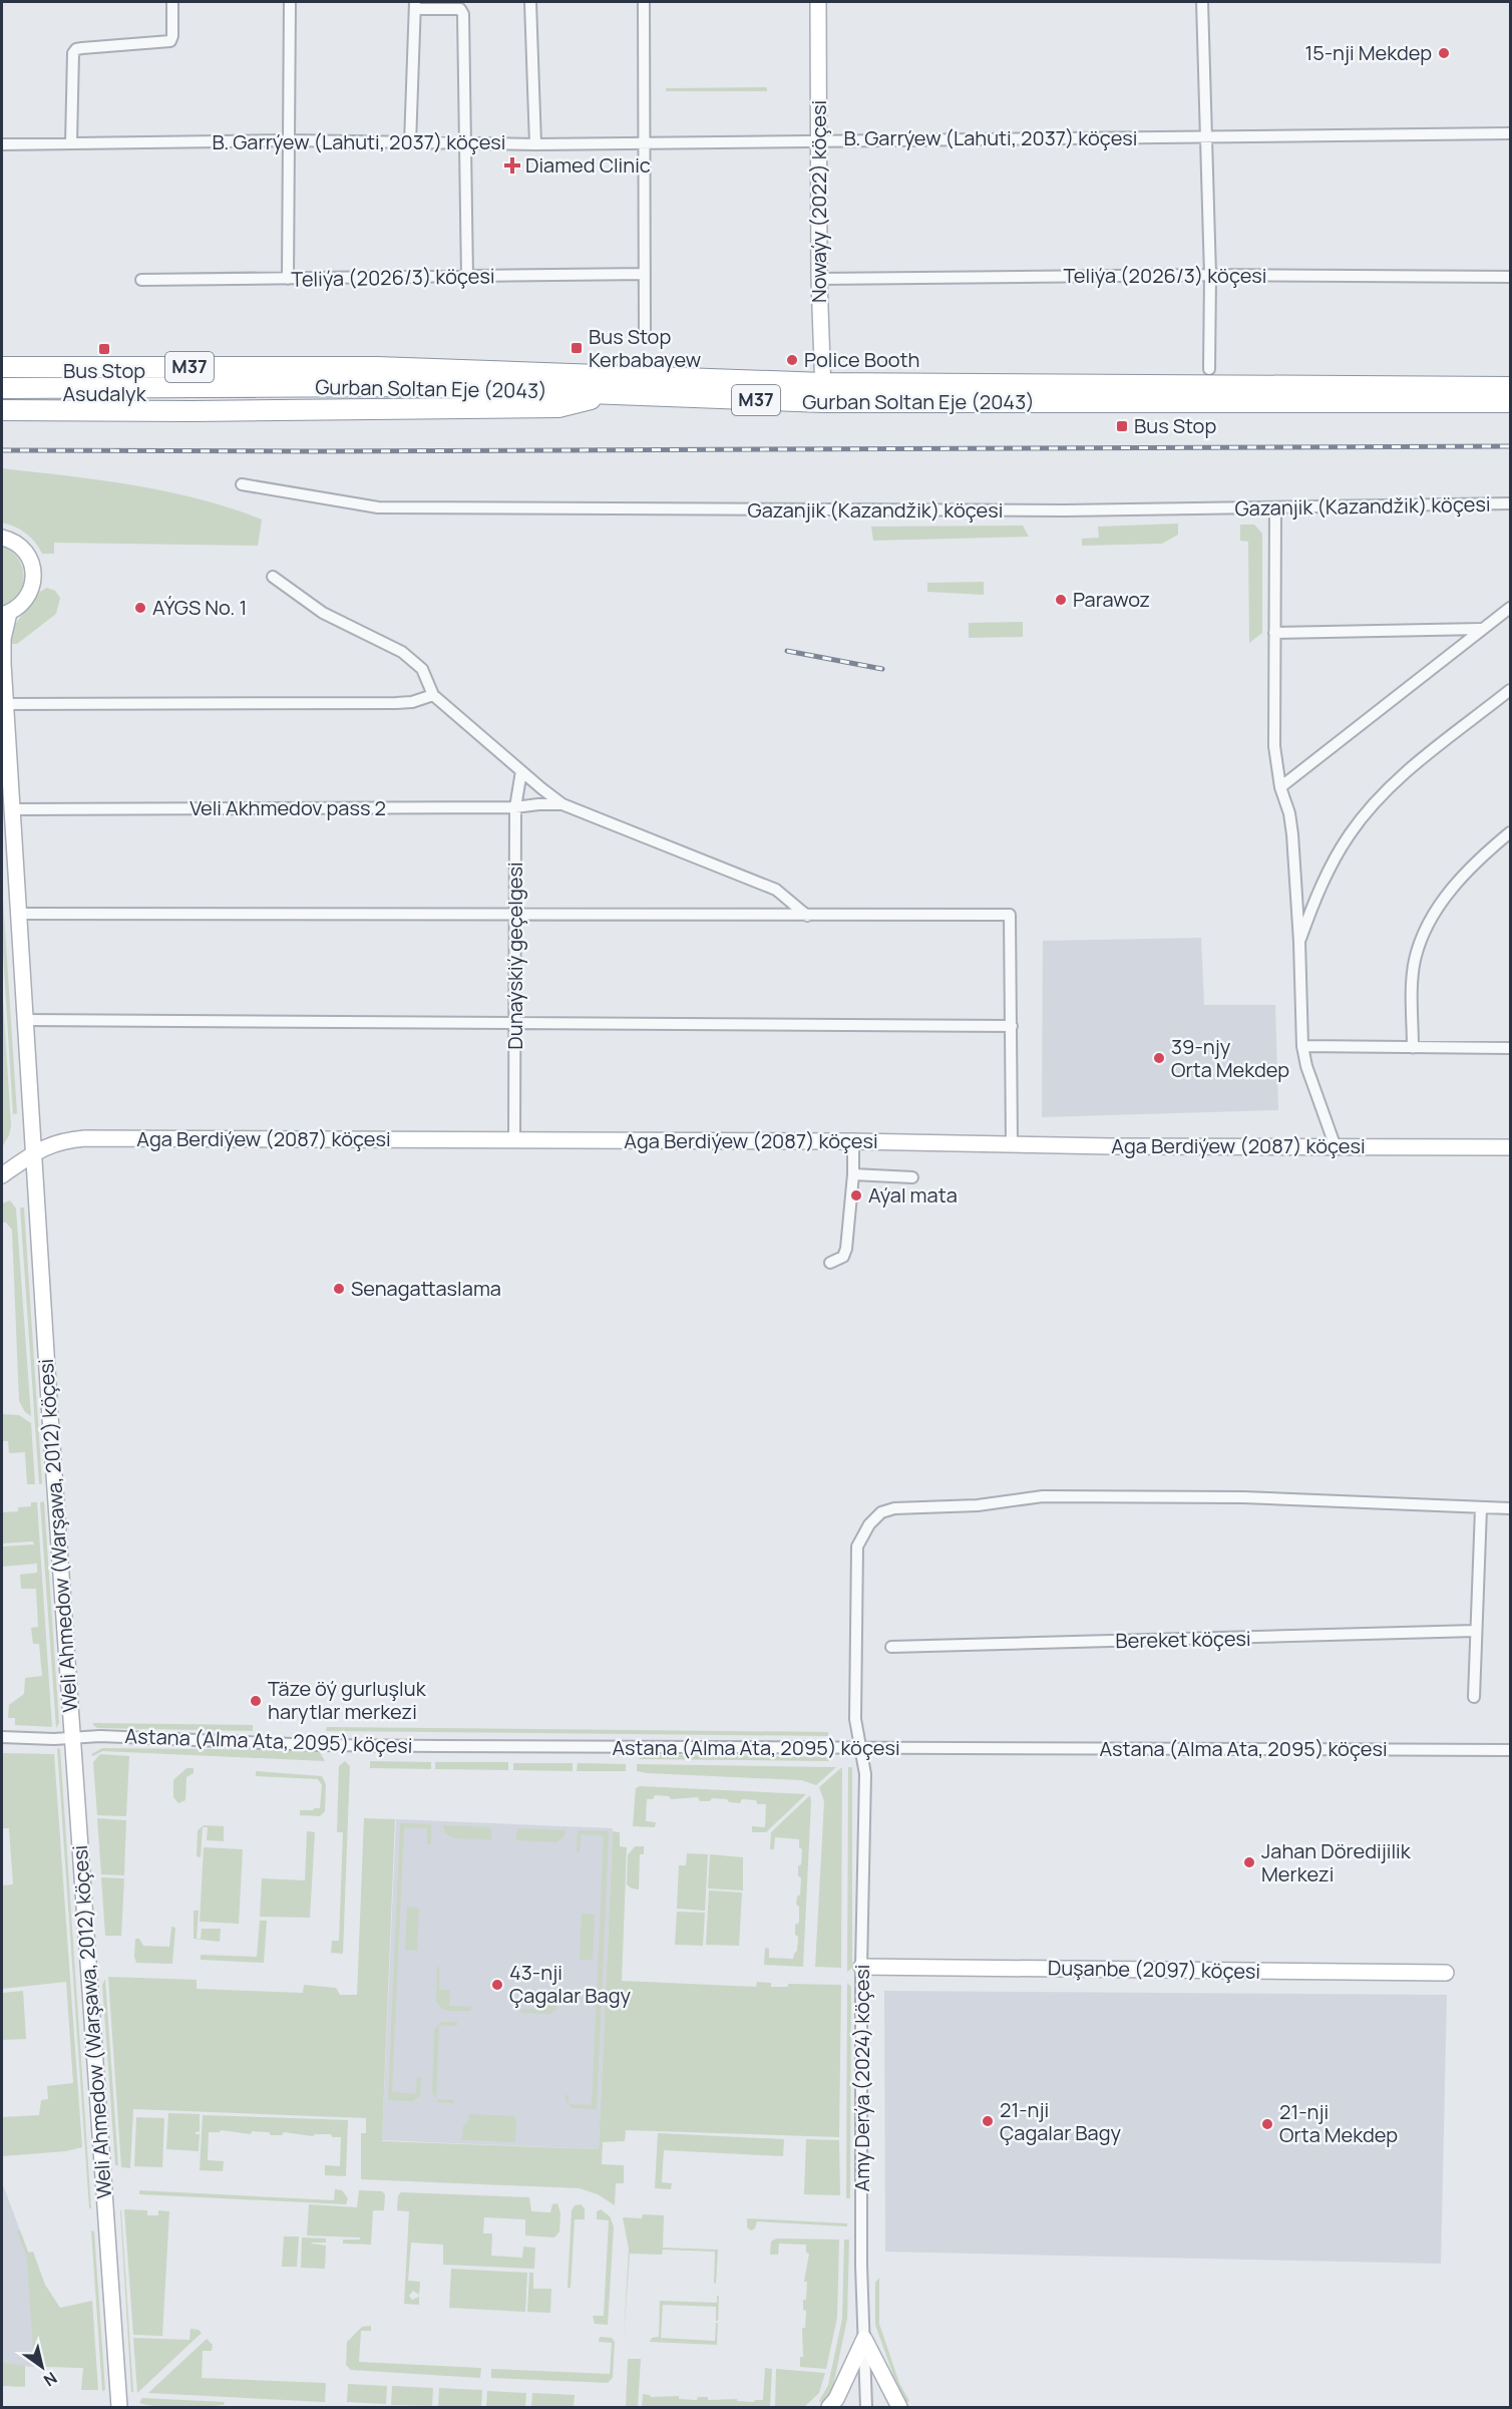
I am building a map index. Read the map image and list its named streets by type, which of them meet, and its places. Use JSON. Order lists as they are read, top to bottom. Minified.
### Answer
{"streets":{"highway":["M37","Gurban Soltan Eje (2043)"],"street":["B. Garrýew (Lahuti, 2037) köçesi","Nowaýy (2022) köçesi","Teliýa (2026/3) köçesi","Gazanjik (Kazandžik) köçesi","Veli Akhmedov pass 2","Dunaýskiý geçelgesi","Aga Berdiýew (2087) köçesi","Weli Ahmedow (Warşawa, 2012) köçesi","Bereket köçesi","Astana (Alma Ata, 2095) köçesi","Duşanbe (2097) köçesi","Amy Derýa (2024) köçesi"]},"crossings":[["B. Garrýew (Lahuti, 2037) köçesi","Nowaýy (2022) köçesi"],["Nowaýy (2022) köçesi","Teliýa (2026/3) köçesi"],["Nowaýy (2022) köçesi","Gurban Soltan Eje (2043)"],["Veli Akhmedov pass 2","Dunaýskiý geçelgesi"],["Veli Akhmedov pass 2","Weli Ahmedow (Warşawa, 2012) köçesi"],["Dunaýskiý geçelgesi","Aga Berdiýew (2087) köçesi"],["Aga Berdiýew (2087) köçesi","Weli Ahmedow (Warşawa, 2012) köçesi"],["Weli Ahmedow (Warşawa, 2012) köçesi","Astana (Alma Ata, 2095) köçesi"],["Astana (Alma Ata, 2095) köçesi","Amy Derýa (2024) köçesi"],["Duşanbe (2097) köçesi","Amy Derýa (2024) köçesi"]],"places":{"other":["15-nji Mekdep","Police Booth","Parawoz","AÝGS No. 1","39-njy Orta Mekdep","Aýal mata","Senagattaslama","Täze öý gurluşluk harytlar merkezi","Jahan Döredijilik Merkezi","43-nji Çagalar Bagy","21-nji Çagalar Bagy","21-nji Orta Mekdep"],"health":["Diamed Clinic"],"transit":["Bus Stop Kerbabayew","Bus Stop Asudalyk","Bus Stop"]},"north":"bottom right"}
